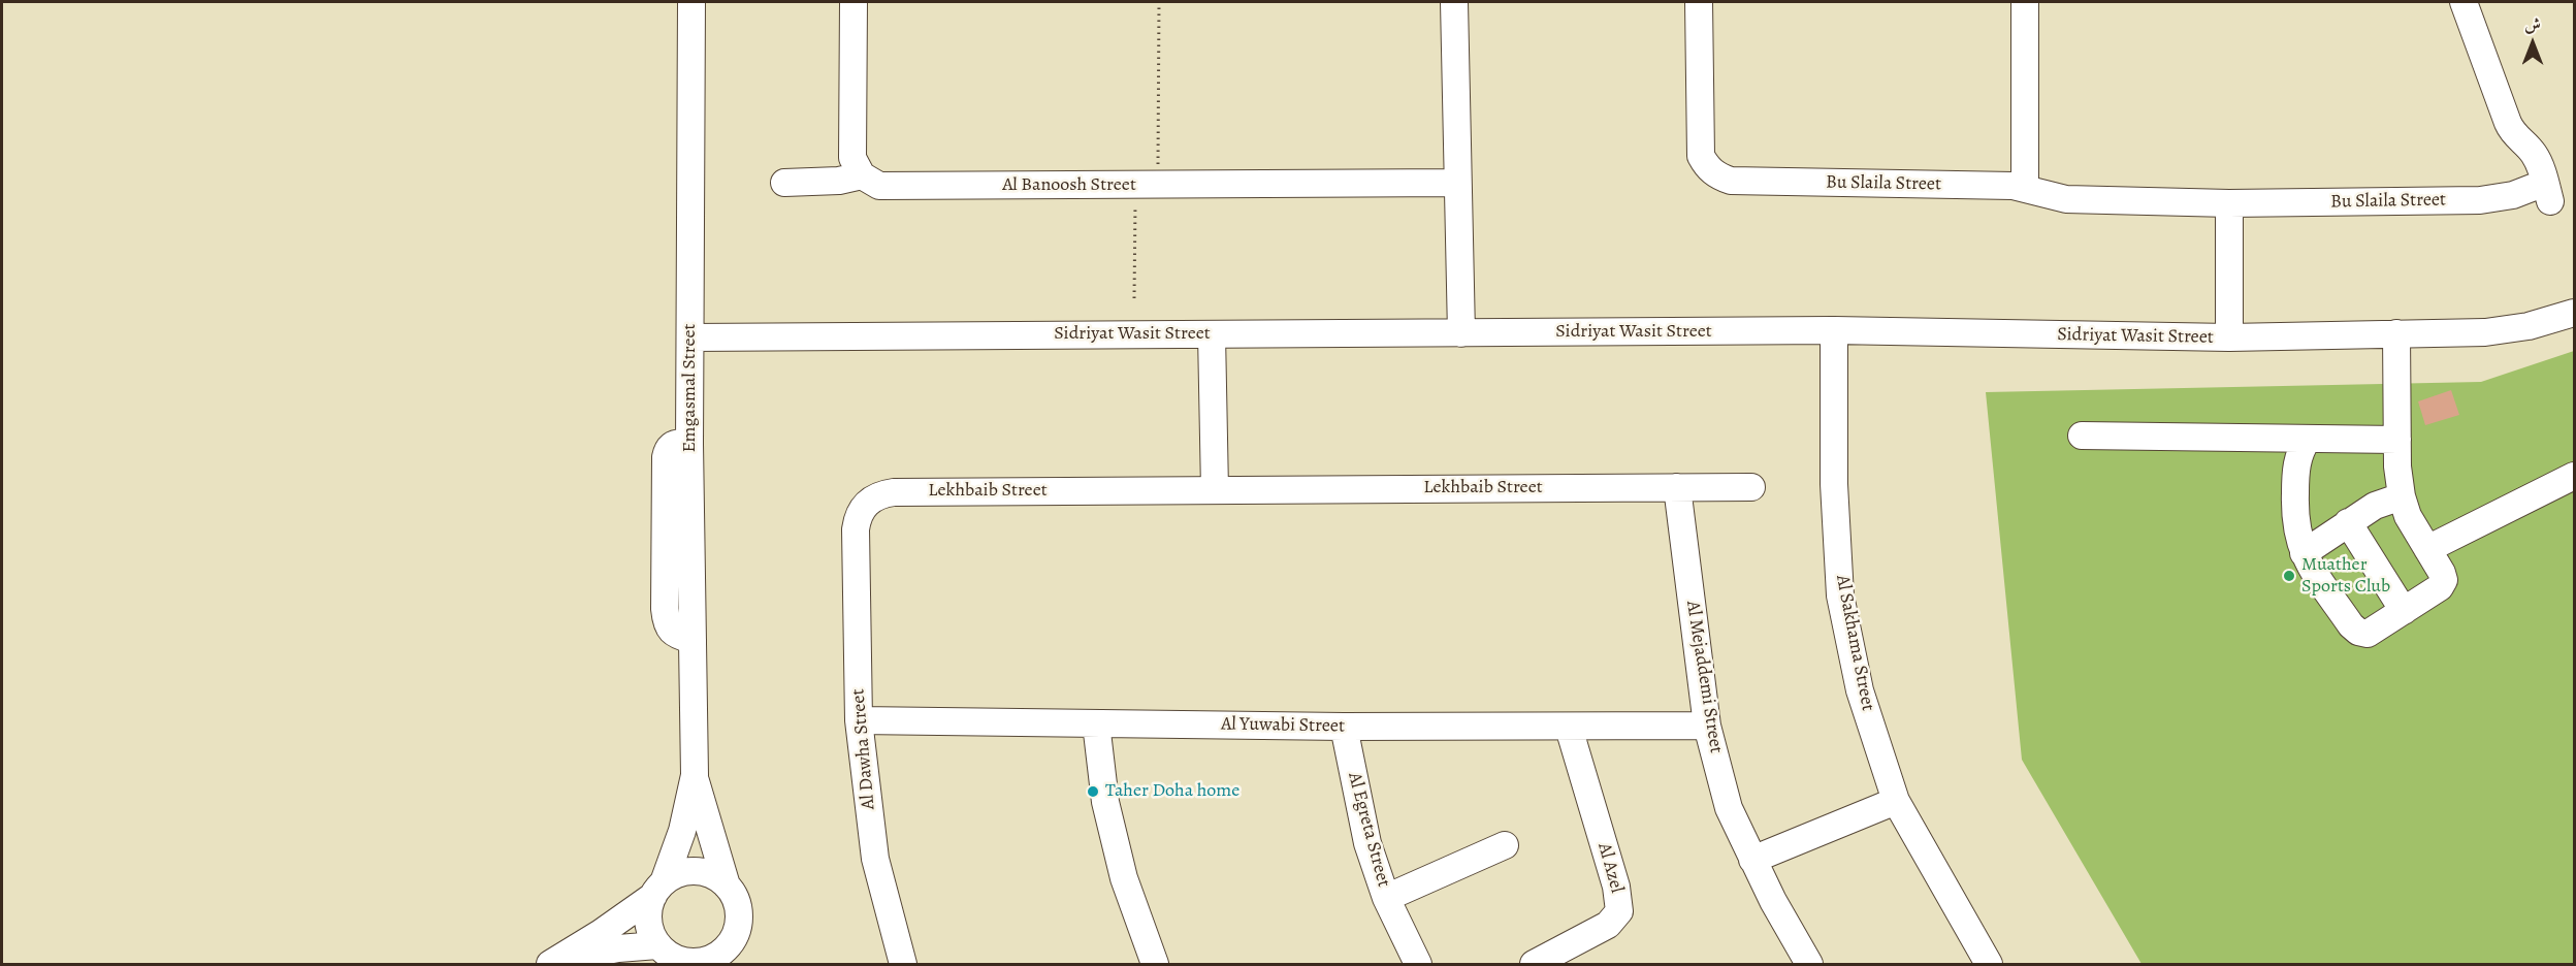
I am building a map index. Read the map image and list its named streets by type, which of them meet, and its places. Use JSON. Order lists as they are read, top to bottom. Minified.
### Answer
{"streets":{"street":["Bu Slaila Street","Al Banoosh Street","Sidriyat Wasit Street","Emgasmal Street","Lekhbaib Street","Al Sakhama Street","Al Mejaddemi Street","Al Yuwabi Street","Al Dawha Street","Al Egreta Street","Al Azel"]},"crossings":[["Sidriyat Wasit Street","Emgasmal Street"],["Sidriyat Wasit Street","Al Sakhama Street"],["Lekhbaib Street","Al Mejaddemi Street"],["Lekhbaib Street","Al Dawha Street"],["Al Mejaddemi Street","Al Yuwabi Street"],["Al Yuwabi Street","Al Dawha Street"],["Al Yuwabi Street","Al Egreta Street"],["Al Yuwabi Street","Al Azel"]],"places":["Muather Sports Club","Taher Doha home"],"north":"top"}
